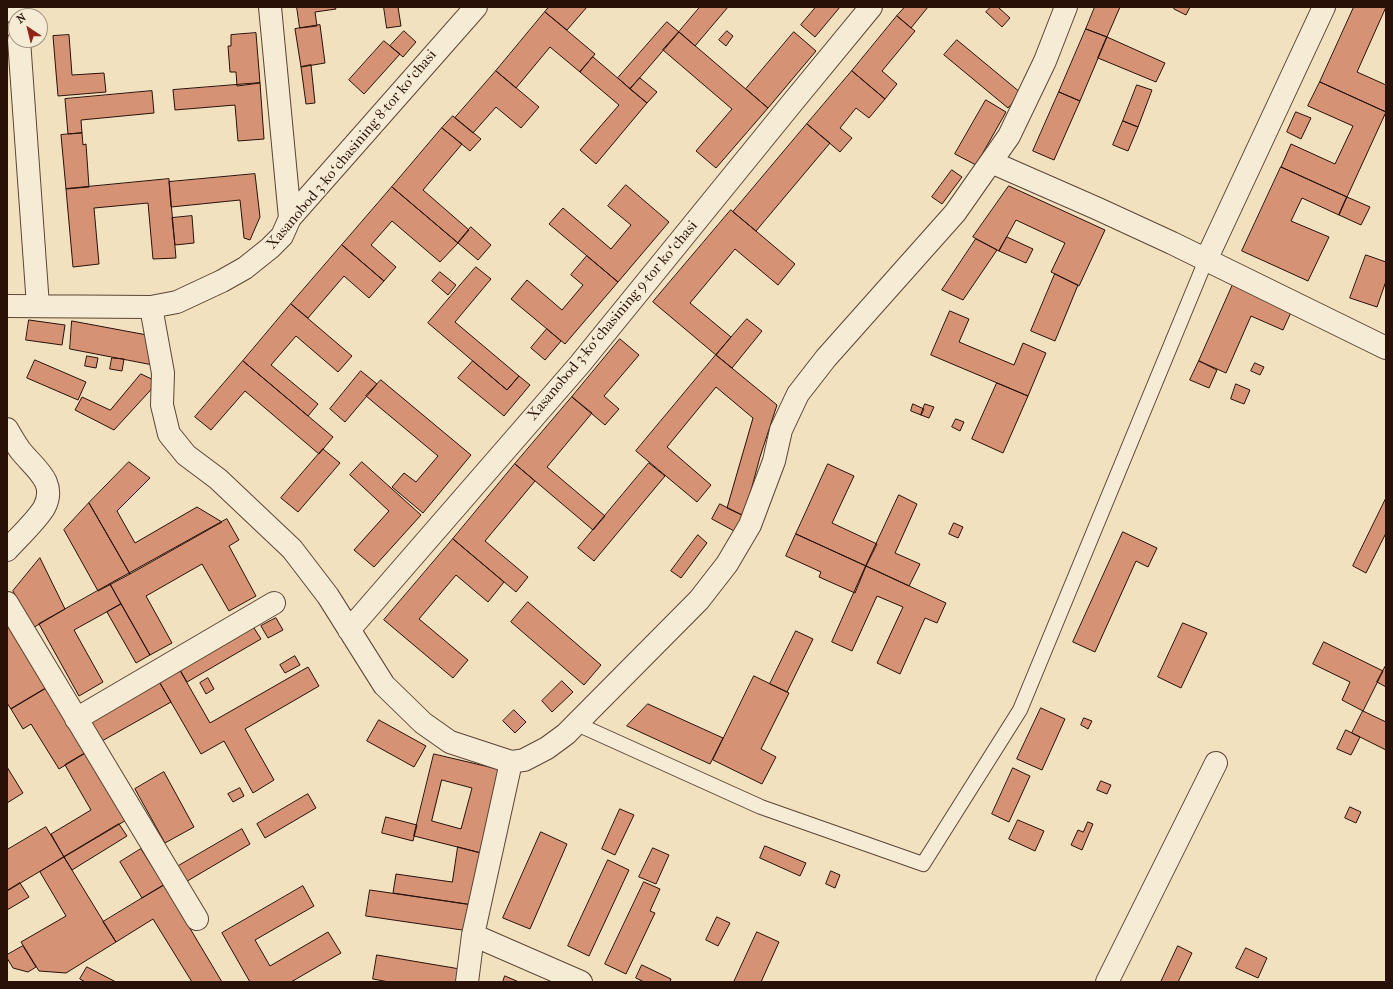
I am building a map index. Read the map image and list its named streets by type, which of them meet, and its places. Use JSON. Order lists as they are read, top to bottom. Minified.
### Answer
{"streets":{"street":["Xasanobod 3-koʻchasining 8-tor koʻchasi","Xasanobod 3-koʻchasining 9-tor koʻchasi"]},"north":"top left"}
